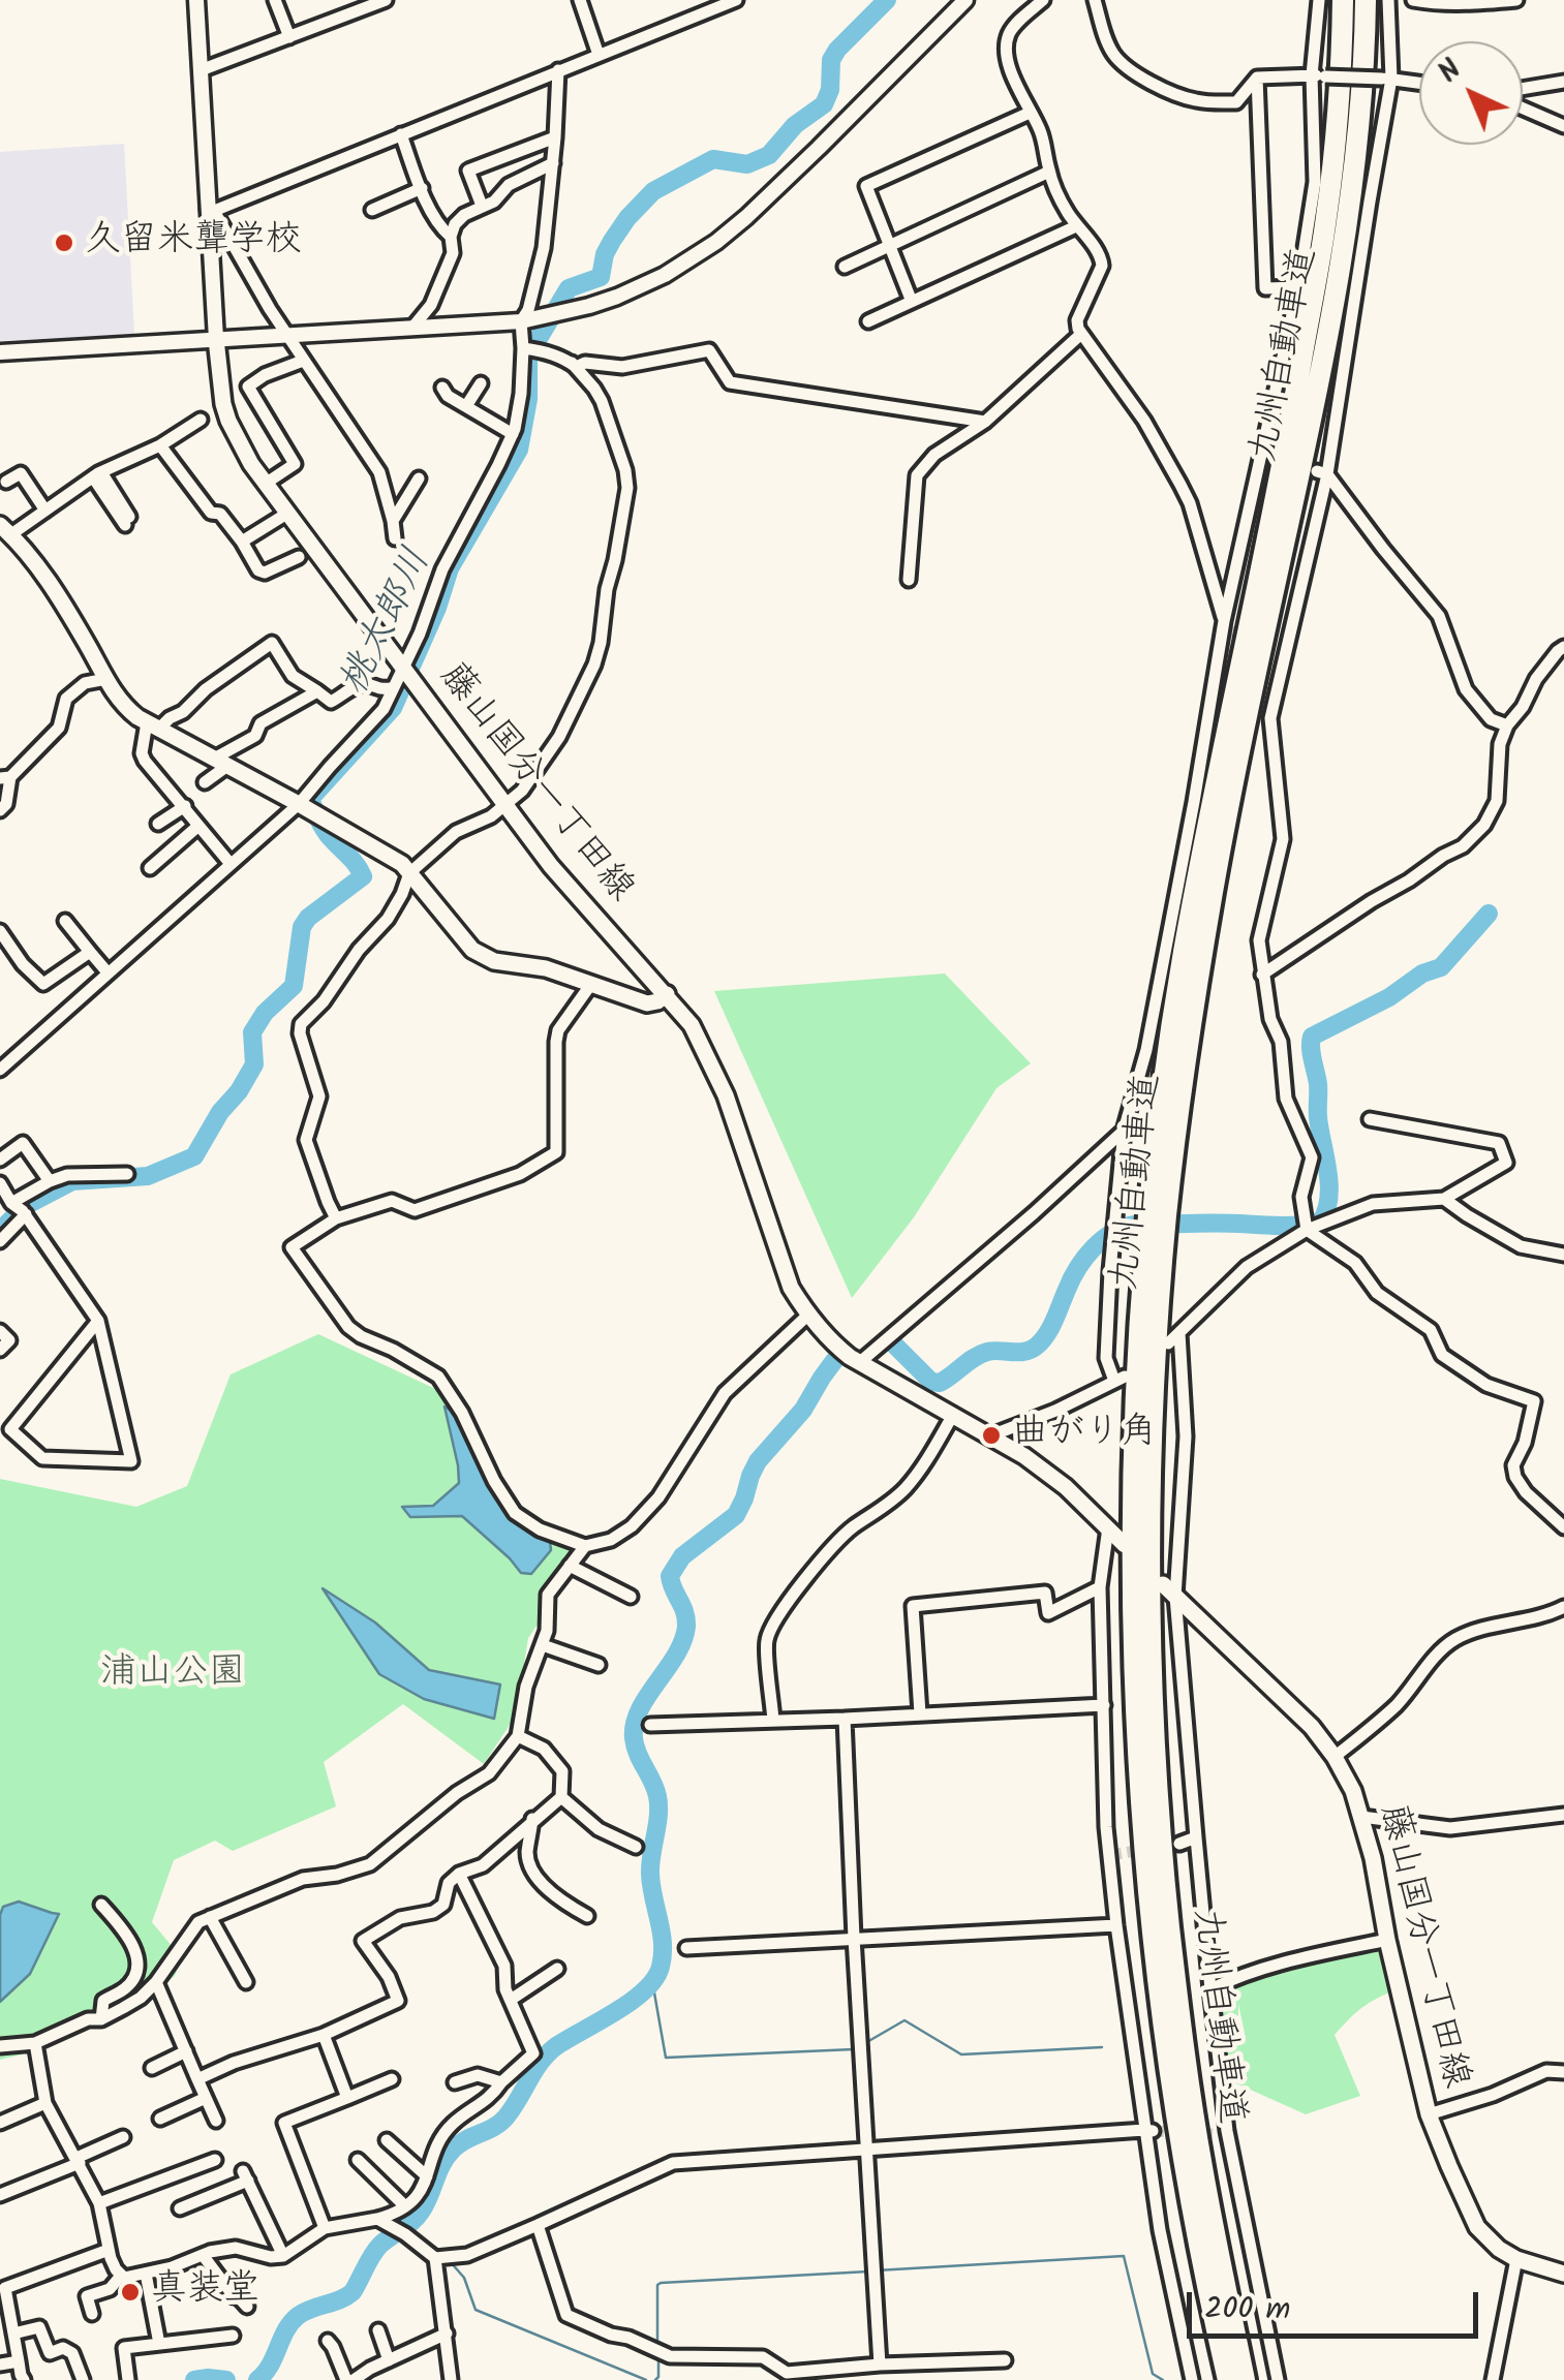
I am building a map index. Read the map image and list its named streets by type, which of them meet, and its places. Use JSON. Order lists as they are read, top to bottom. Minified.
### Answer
{"streets":{"highway":["九州自動車道"],"main road":["藤山国分一丁田線"]},"water":["桃太郎川"],"parks":["浦山公園"],"places":["久留米聾学校","曲がり角","真装堂"],"scale_bar":"200 m","north":"top left"}
